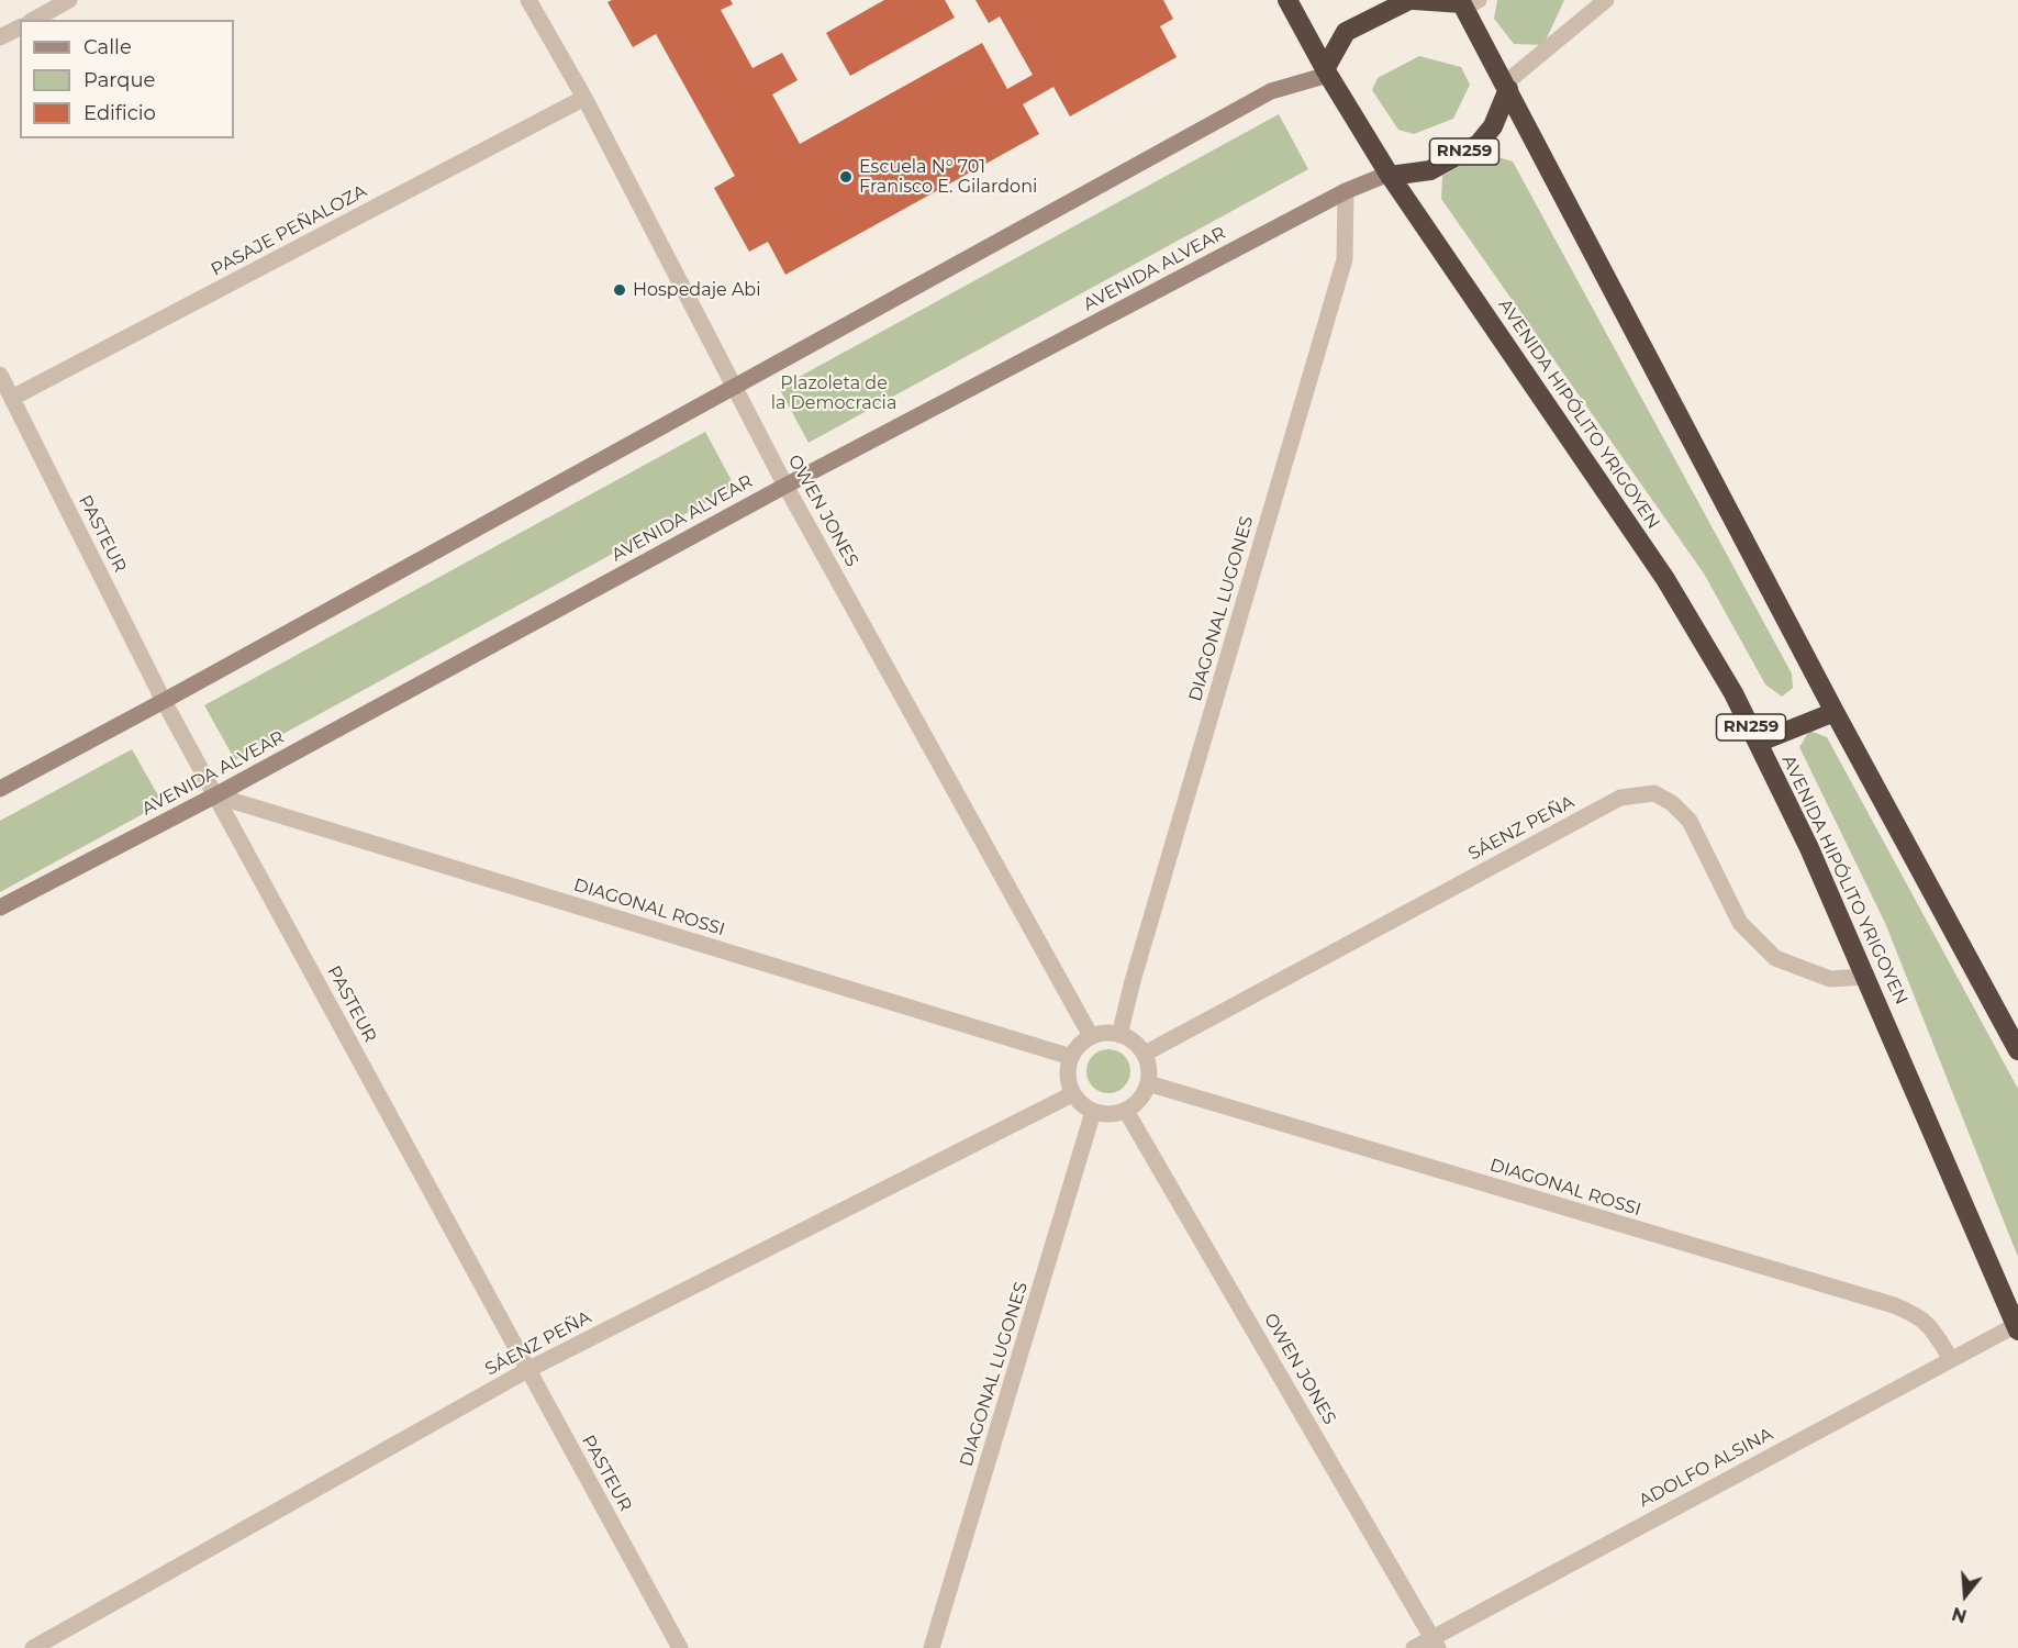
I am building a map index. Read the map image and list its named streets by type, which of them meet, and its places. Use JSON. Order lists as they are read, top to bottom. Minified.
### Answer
{"streets":{"highway":["RN259","AVENIDA HIPÓLITO YRIGOYEN"],"main road":["AVENIDA ALVEAR"],"street":["PASAJE PEÑALOZA","OWEN JONES","PASTEUR","DIAGONAL LUGONES","SÁENZ PEÑA","DIAGONAL ROSSI","ADOLFO ALSINA"]},"crossings":[["RN259","AVENIDA ALVEAR"],["RN259","AVENIDA HIPÓLITO YRIGOYEN"],["PASAJE PEÑALOZA","OWEN JONES"],["PASAJE PEÑALOZA","PASTEUR"],["AVENIDA ALVEAR","AVENIDA HIPÓLITO YRIGOYEN"],["AVENIDA ALVEAR","OWEN JONES"],["AVENIDA ALVEAR","PASTEUR"],["AVENIDA ALVEAR","DIAGONAL LUGONES"],["AVENIDA ALVEAR","DIAGONAL ROSSI"],["AVENIDA HIPÓLITO YRIGOYEN","SÁENZ PEÑA"],["AVENIDA HIPÓLITO YRIGOYEN","ADOLFO ALSINA"],["OWEN JONES","DIAGONAL LUGONES"],["OWEN JONES","SÁENZ PEÑA"],["OWEN JONES","DIAGONAL ROSSI"],["OWEN JONES","ADOLFO ALSINA"],["PASTEUR","SÁENZ PEÑA"],["PASTEUR","DIAGONAL ROSSI"],["DIAGONAL LUGONES","SÁENZ PEÑA"],["DIAGONAL LUGONES","DIAGONAL ROSSI"],["SÁENZ PEÑA","DIAGONAL ROSSI"],["DIAGONAL ROSSI","ADOLFO ALSINA"]],"parks":["Plazoleta de la Democracia"],"places":["Escuela N° 701 Franisco E. Gilardoni","Hospedaje Abi"],"legend":["Calle","Parque","Edificio"],"north":"bottom"}
